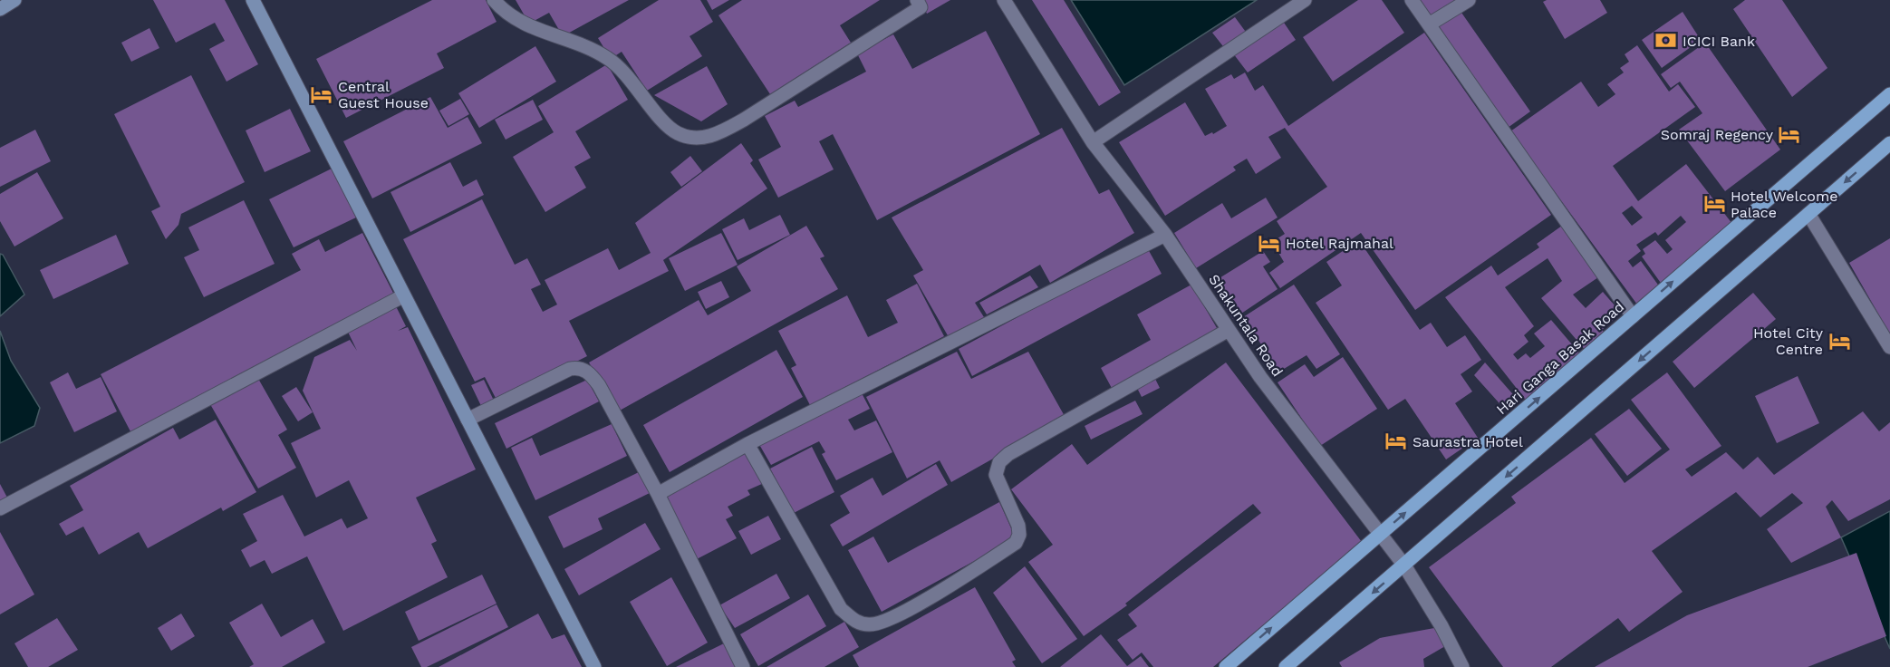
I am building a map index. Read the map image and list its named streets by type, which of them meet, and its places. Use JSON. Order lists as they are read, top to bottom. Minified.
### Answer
{"streets":{"main road":["Hari Ganga Basak Road"],"street":["Shakuntala Road"]},"crossings":[["Shakuntala Road","Hari Ganga Basak Road"]],"places":{"bank":["ICICI Bank"],"hotel":["Central Guest House","Somraj Regency","Hotel Welcome Palace","Hotel Rajmahal","Hotel City Centre","Saurastra Hotel"]}}
